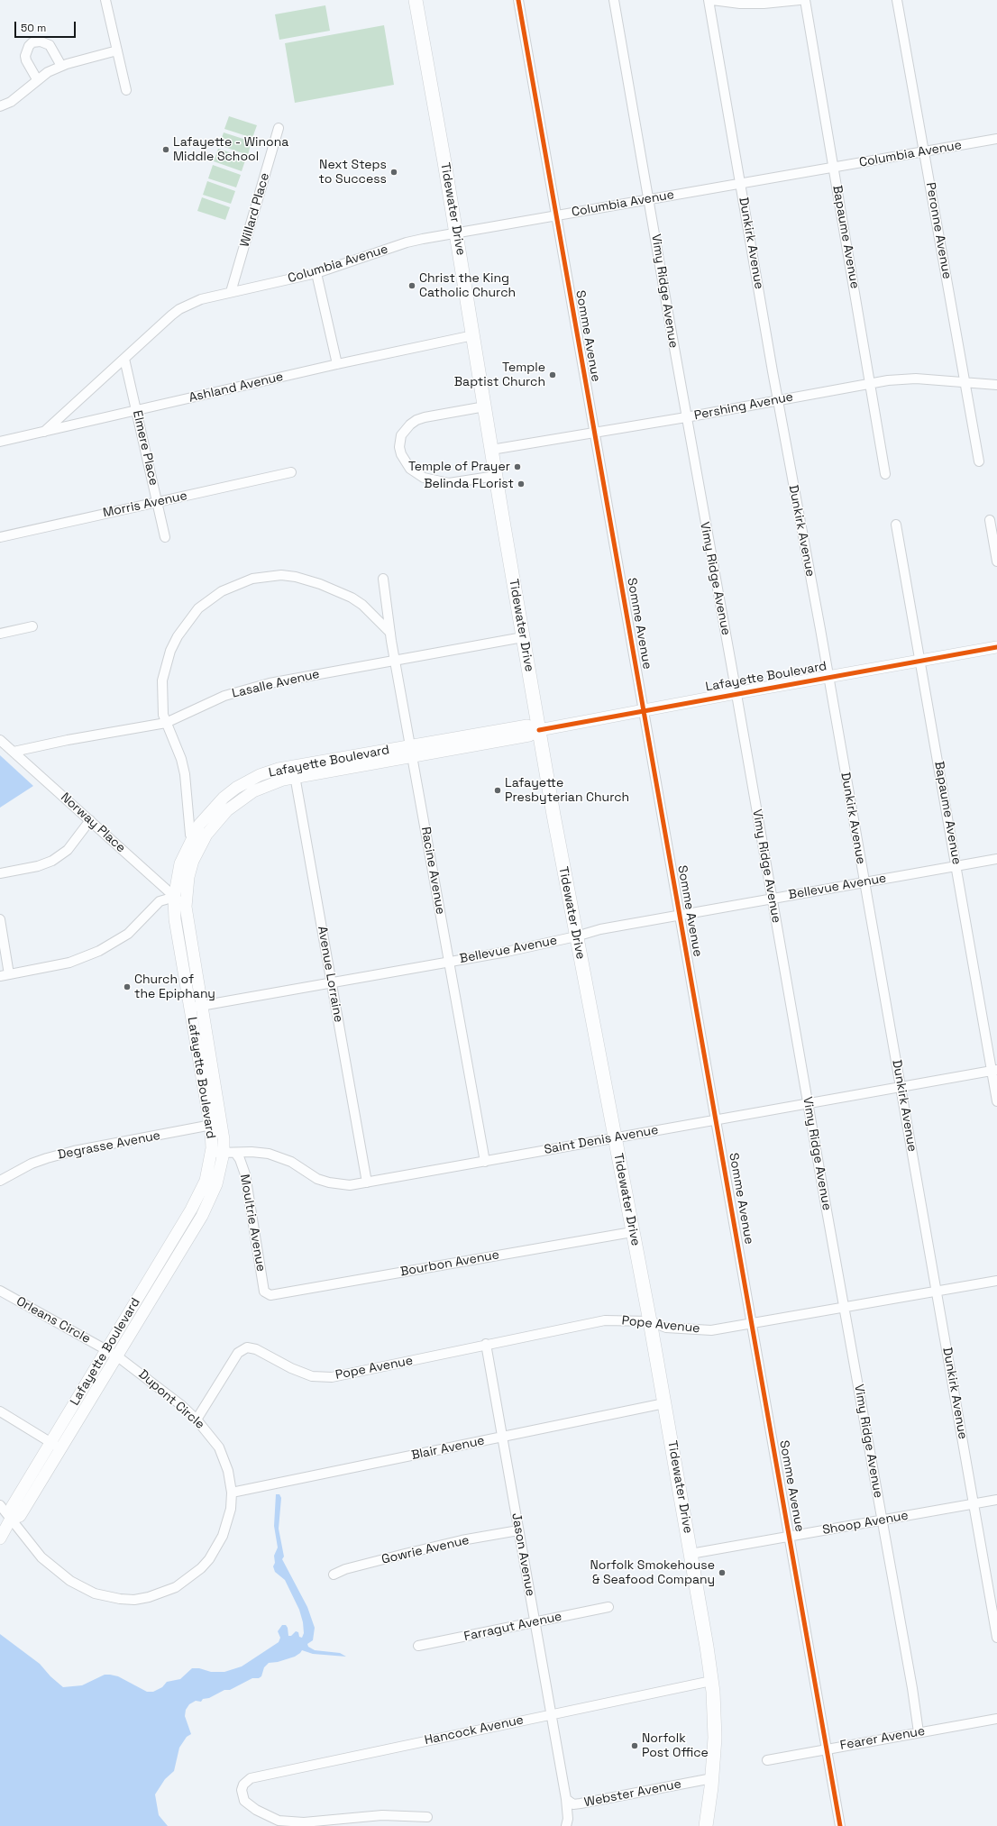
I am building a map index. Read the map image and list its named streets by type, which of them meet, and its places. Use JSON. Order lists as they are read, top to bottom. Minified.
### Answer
{"streets":{"highway":["Tidewater Drive"],"main road":["Lafayette Boulevard"],"street":["Columbia Avenue","Willard Place","Peronne Avenue","Bapaume Avenue","Dunkirk Avenue","Vimy Ridge Avenue","Somme Avenue","Ashland Avenue","Pershing Avenue","Elmere Place","Morris Avenue","Lasalle Avenue","Norway Place","Racine Avenue","Bellevue Avenue","Avenue Lorraine","Saint Denis Avenue","Degrasse Avenue","Moultrie Avenue","Bourbon Avenue","Orleans Circle","Pope Avenue","Dupont Circle","Blair Avenue","Shoop Avenue","Gowrie Avenue","Jason Avenue","Farragut Avenue","Hancock Avenue","Fearer Avenue","Webster Avenue"]},"crossings":[["Columbia Avenue","Tidewater Drive"],["Columbia Avenue","Willard Place"],["Columbia Avenue","Peronne Avenue"],["Columbia Avenue","Bapaume Avenue"],["Columbia Avenue","Dunkirk Avenue"],["Columbia Avenue","Vimy Ridge Avenue"],["Columbia Avenue","Somme Avenue"],["Columbia Avenue","Ashland Avenue"],["Columbia Avenue","Elmere Place"],["Tidewater Drive","Ashland Avenue"],["Tidewater Drive","Pershing Avenue"],["Tidewater Drive","Lafayette Boulevard"],["Tidewater Drive","Lasalle Avenue"],["Tidewater Drive","Bellevue Avenue"],["Tidewater Drive","Saint Denis Avenue"],["Tidewater Drive","Bourbon Avenue"],["Tidewater Drive","Pope Avenue"],["Tidewater Drive","Blair Avenue"],["Tidewater Drive","Shoop Avenue"],["Tidewater Drive","Hancock Avenue"],["Tidewater Drive","Webster Avenue"],["Peronne Avenue","Pershing Avenue"],["Bapaume Avenue","Pershing Avenue"],["Bapaume Avenue","Lafayette Boulevard"],["Bapaume Avenue","Bellevue Avenue"],["Bapaume Avenue","Saint Denis Avenue"],["Dunkirk Avenue","Pershing Avenue"],["Dunkirk Avenue","Lafayette Boulevard"],["Dunkirk Avenue","Bellevue Avenue"],["Dunkirk Avenue","Saint Denis Avenue"],["Dunkirk Avenue","Pope Avenue"],["Dunkirk Avenue","Shoop Avenue"],["Vimy Ridge Avenue","Pershing Avenue"],["Vimy Ridge Avenue","Lafayette Boulevard"],["Vimy Ridge Avenue","Bellevue Avenue"],["Vimy Ridge Avenue","Saint Denis Avenue"],["Vimy Ridge Avenue","Pope Avenue"],["Vimy Ridge Avenue","Shoop Avenue"],["Vimy Ridge Avenue","Fearer Avenue"],["Somme Avenue","Pershing Avenue"],["Somme Avenue","Lafayette Boulevard"],["Somme Avenue","Bellevue Avenue"],["Somme Avenue","Saint Denis Avenue"],["Somme Avenue","Pope Avenue"],["Somme Avenue","Shoop Avenue"],["Somme Avenue","Fearer Avenue"],["Ashland Avenue","Elmere Place"],["Elmere Place","Morris Avenue"],["Lafayette Boulevard","Norway Place"],["Lafayette Boulevard","Racine Avenue"],["Lafayette Boulevard","Bellevue Avenue"],["Lafayette Boulevard","Avenue Lorraine"],["Lafayette Boulevard","Saint Denis Avenue"],["Lafayette Boulevard","Degrasse Avenue"],["Lafayette Boulevard","Moultrie Avenue"],["Lafayette Boulevard","Orleans Circle"],["Lafayette Boulevard","Dupont Circle"],["Lasalle Avenue","Norway Place"],["Lasalle Avenue","Racine Avenue"],["Racine Avenue","Bellevue Avenue"],["Racine Avenue","Saint Denis Avenue"],["Bellevue Avenue","Avenue Lorraine"],["Avenue Lorraine","Saint Denis Avenue"],["Saint Denis Avenue","Moultrie Avenue"],["Moultrie Avenue","Bourbon Avenue"],["Orleans Circle","Dupont Circle"],["Pope Avenue","Dupont Circle"],["Pope Avenue","Jason Avenue"],["Dupont Circle","Blair Avenue"],["Blair Avenue","Jason Avenue"],["Gowrie Avenue","Jason Avenue"],["Jason Avenue","Farragut Avenue"],["Jason Avenue","Hancock Avenue"],["Jason Avenue","Webster Avenue"]],"places":["Lafayette - Winona Middle School","Next Steps to Success","Christ the King Catholic Church","Temple Baptist Church","Temple of Prayer","Belinda FLorist","Lafayette Presbyterian Church","Church of the Epiphany","Norfolk Smokehouse & Seafood Company","Norfolk Post Office"],"scale_bar":"50 m"}
